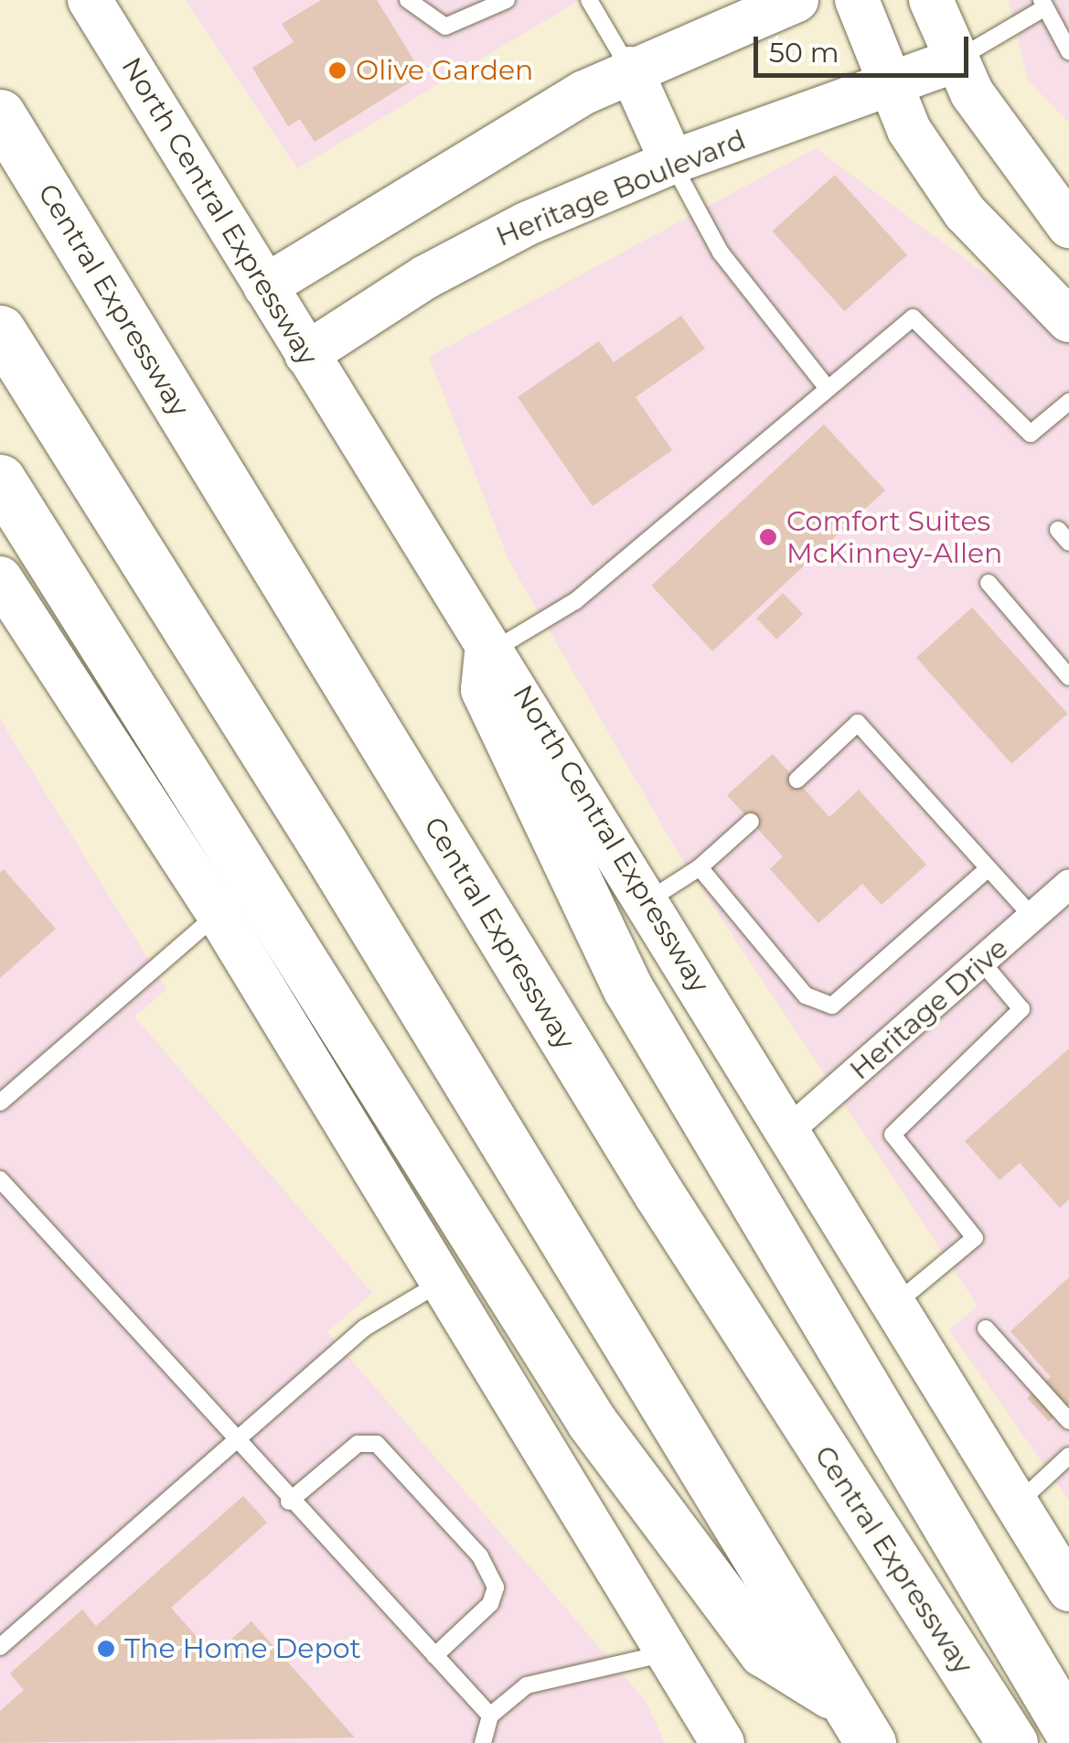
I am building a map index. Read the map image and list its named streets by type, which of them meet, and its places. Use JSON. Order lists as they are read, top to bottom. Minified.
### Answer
{"streets":{"highway":["Central Expressway"],"main road":["Heritage Boulevard","North Central Expressway"],"street":["Heritage Drive"]},"crossings":[["Heritage Boulevard","North Central Expressway"],["North Central Expressway","Heritage Drive"]],"places":["Olive Garden","Comfort Suites McKinney-Allen","The Home Depot"],"scale_bar":"50 m"}
